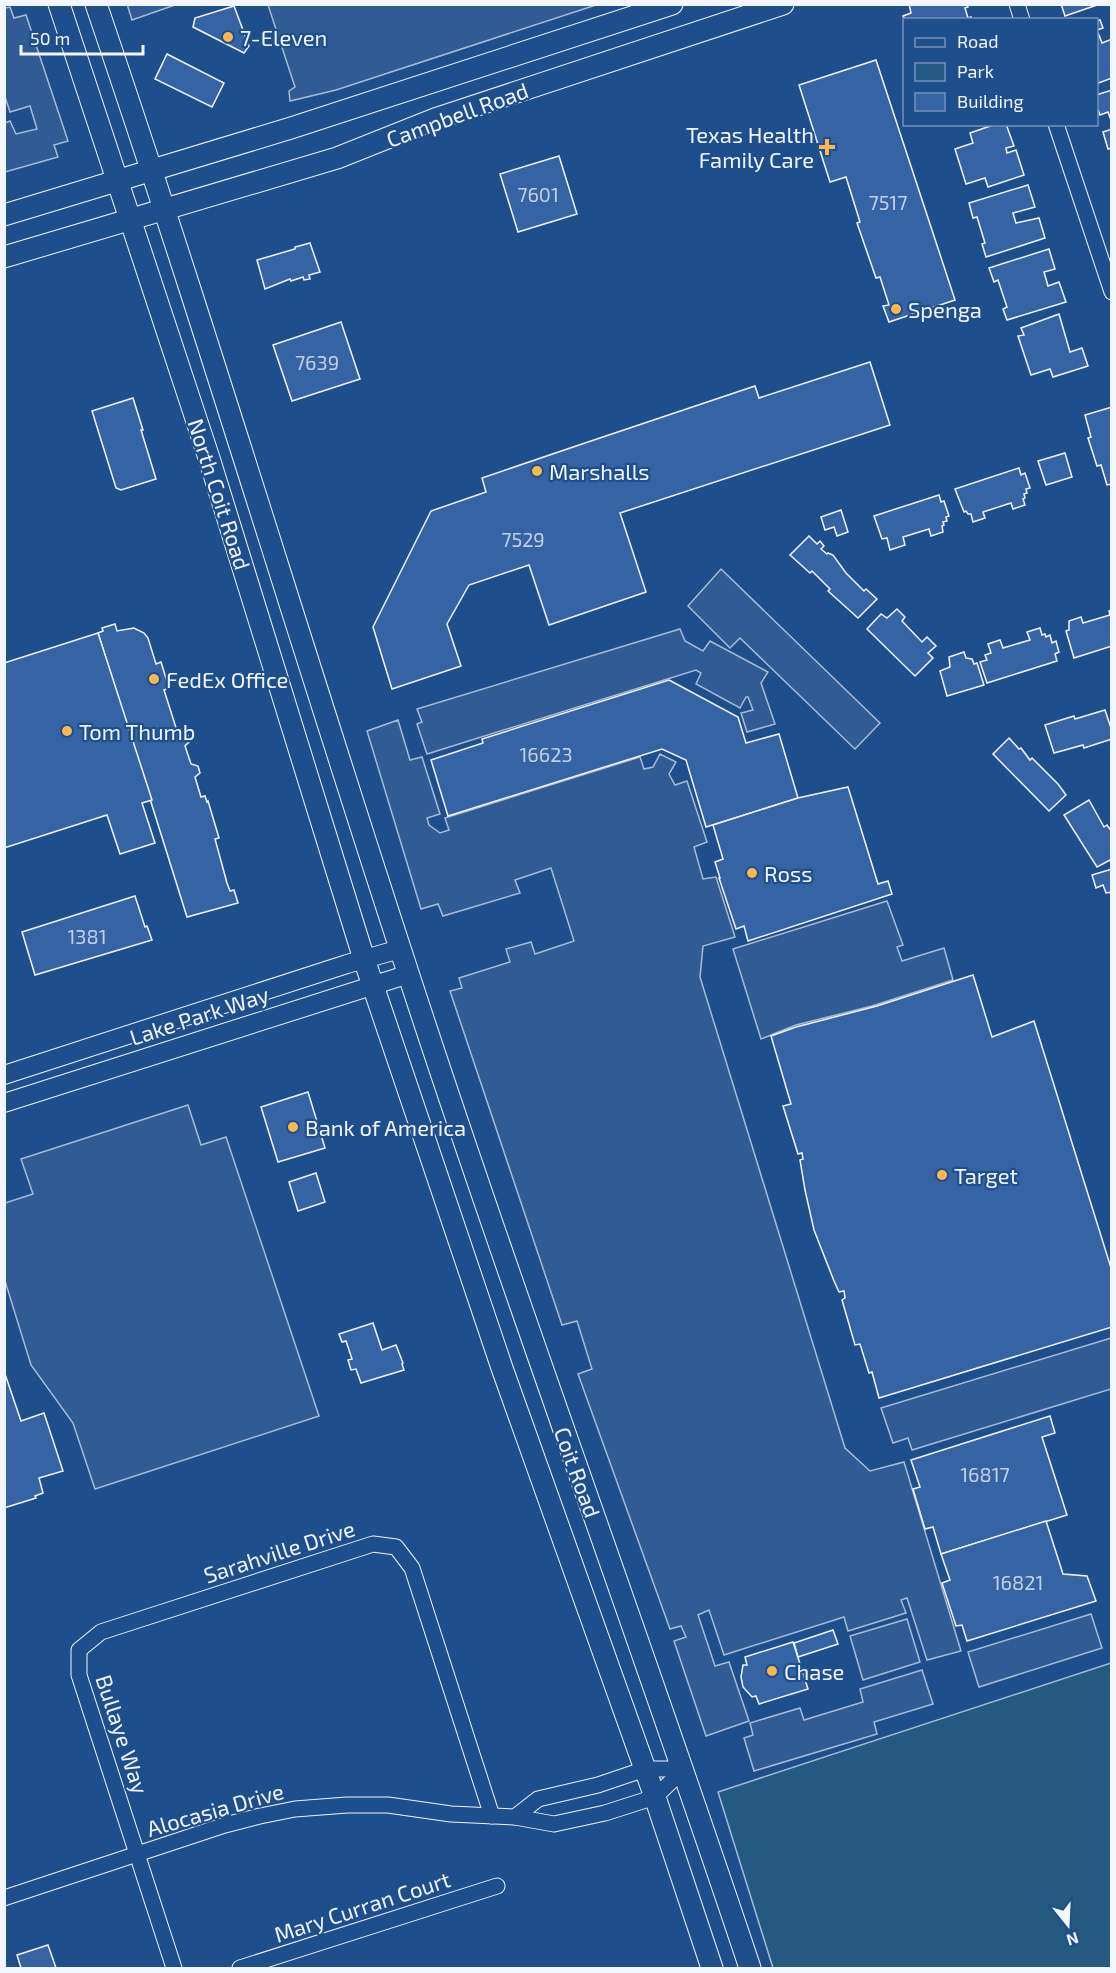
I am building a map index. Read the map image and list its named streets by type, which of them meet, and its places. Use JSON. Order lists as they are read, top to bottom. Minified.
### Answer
{"streets":{"main road":["Campbell Road","North Coit Road","Coit Road"],"street":["Lake Park Way","Sarahville Drive","Bullaye Way","Alocasia Drive","Mary Curran Court"]},"crossings":[["Campbell Road","North Coit Road"],["North Coit Road","Lake Park Way"],["North Coit Road","Coit Road"],["Lake Park Way","Coit Road"],["Coit Road","Alocasia Drive"],["Sarahville Drive","Bullaye Way"],["Sarahville Drive","Alocasia Drive"],["Bullaye Way","Alocasia Drive"]],"places":{"other":["7-Eleven","Spenga","Marshalls","FedEx Office","Tom Thumb","Ross","Bank of America","Target","Chase"],"health":["Texas Health Family Care"]},"house_numbers":["7601","7517","7639","7529","16623","1381","16817","16821"],"legend":["Road","Park","Building"],"scale_bar":"50 m","north":"bottom"}
